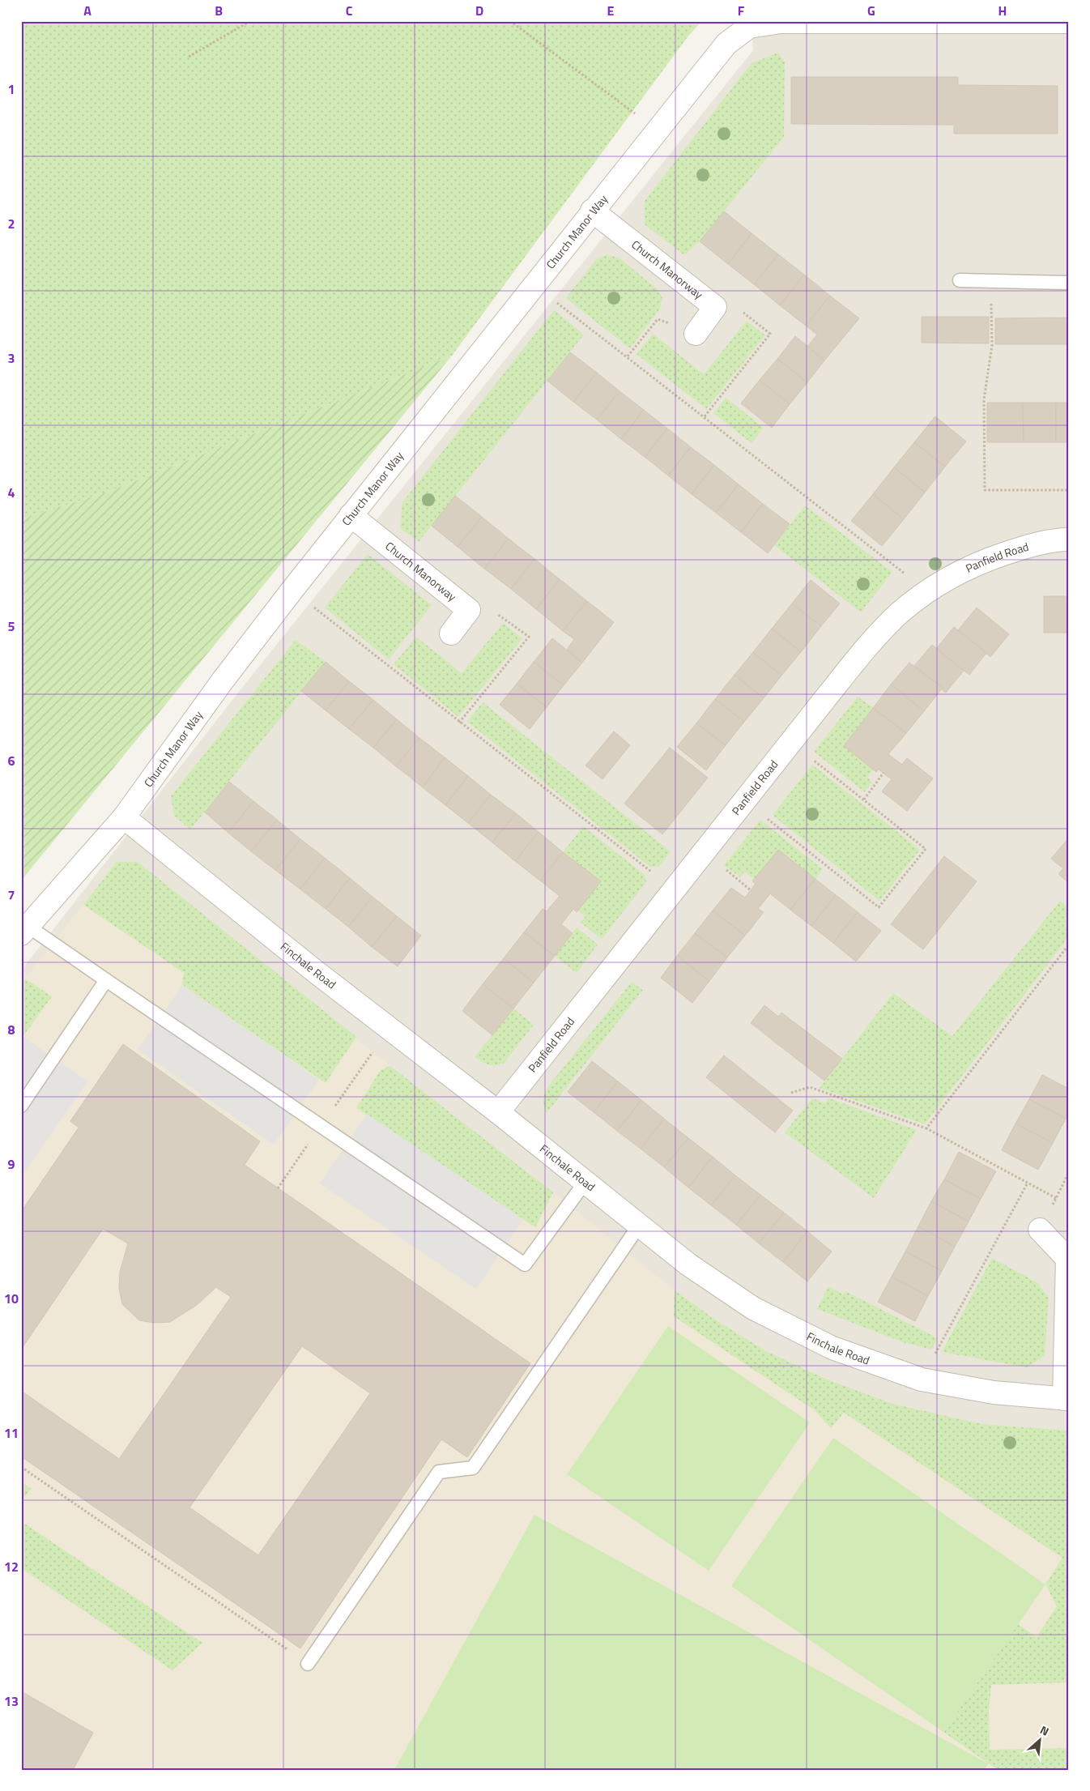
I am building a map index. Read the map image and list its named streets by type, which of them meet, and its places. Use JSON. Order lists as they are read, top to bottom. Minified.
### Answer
{"streets":{"street":["Church Manor Way","Church Manorway","Panfield Road","Finchale Road"]},"crossings":[["Church Manor Way","Church Manorway"],["Church Manor Way","Finchale Road"],["Panfield Road","Finchale Road"]],"north":"top right","grid":{"columns":["A","B","C","D","E","F","G","H"],"rows":["1","2","3","4","5","6","7","8","9","10","11","12","13"]}}
